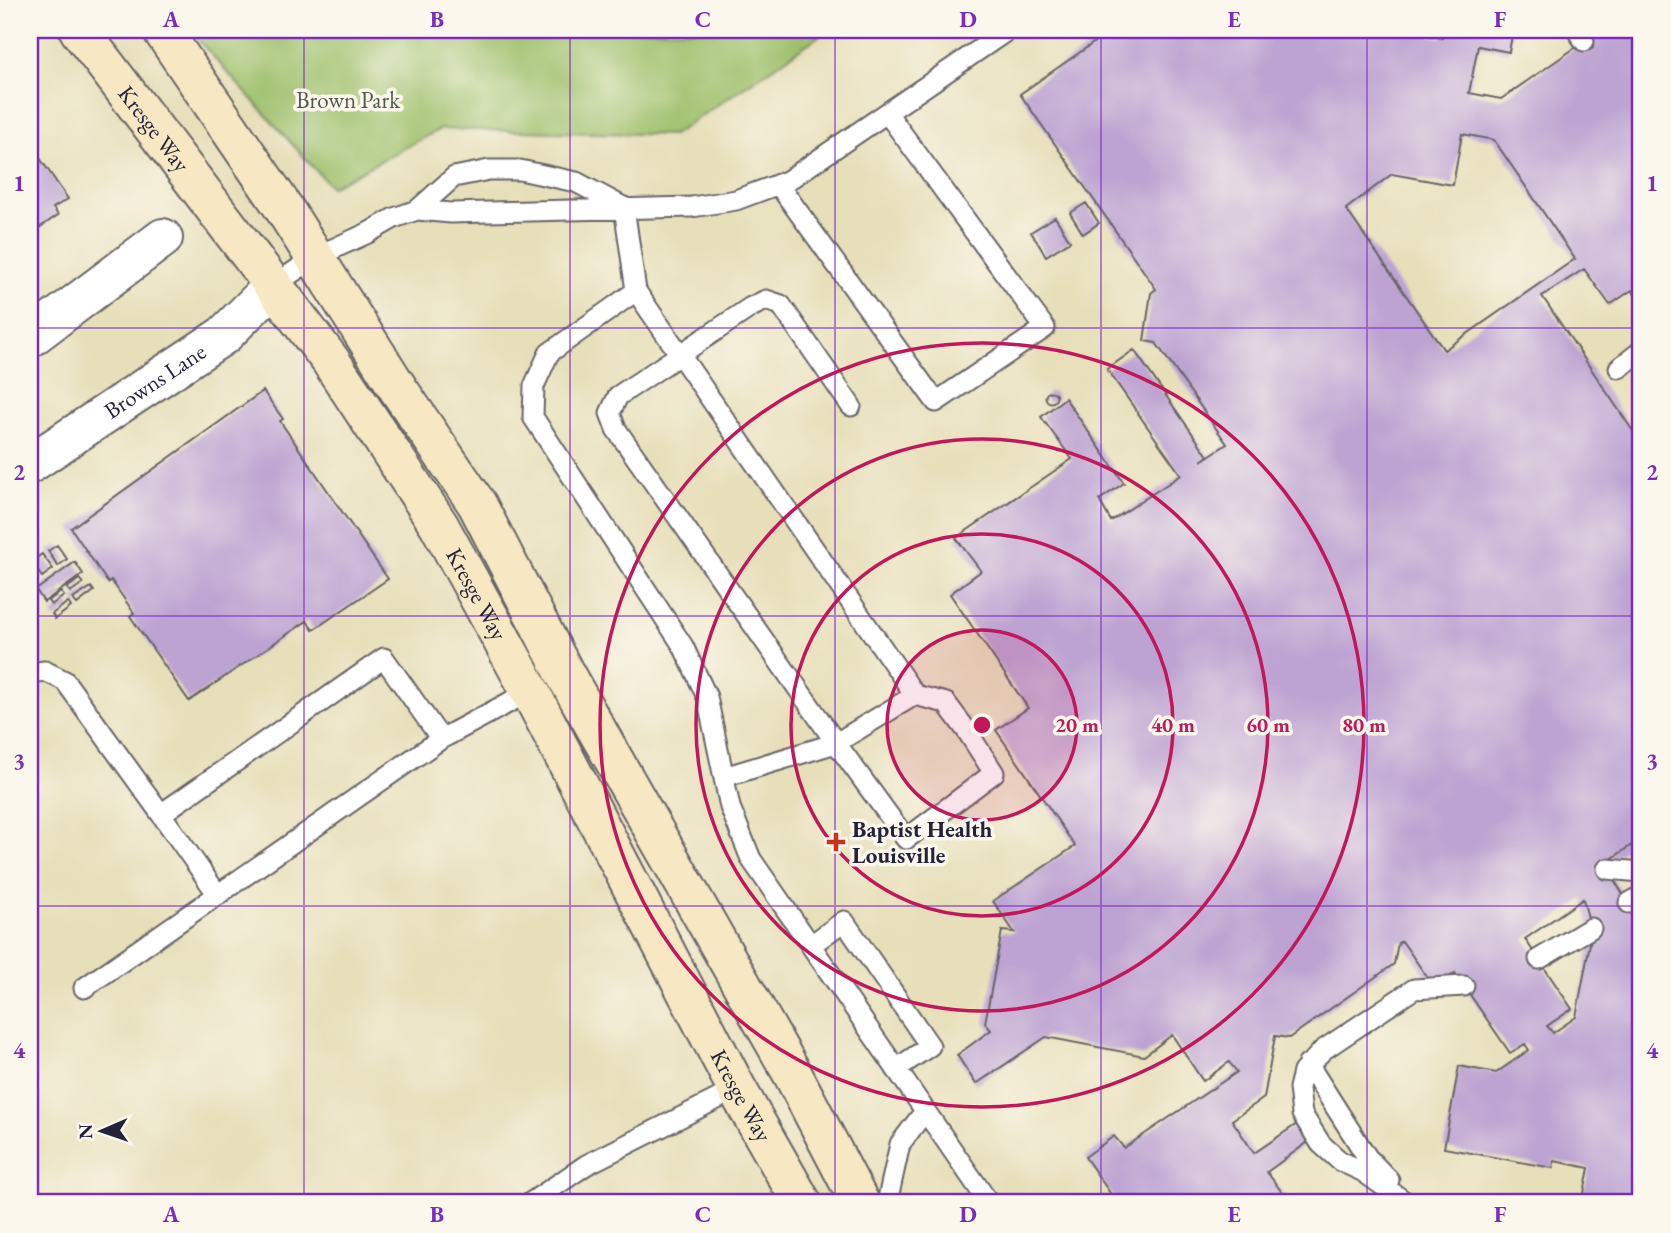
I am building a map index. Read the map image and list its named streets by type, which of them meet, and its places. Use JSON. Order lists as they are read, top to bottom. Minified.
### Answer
{"streets":{"street":["Kresge Way","Browns Lane"]},"crossings":[["Kresge Way","Browns Lane"]],"parks":["Brown Park"],"places":{"health":["Baptist Health Louisville"]},"north":"left","grid":{"columns":["A","B","C","D","E","F"],"rows":["1","2","3","4"]},"rings":["20 m","40 m","60 m","80 m"]}
